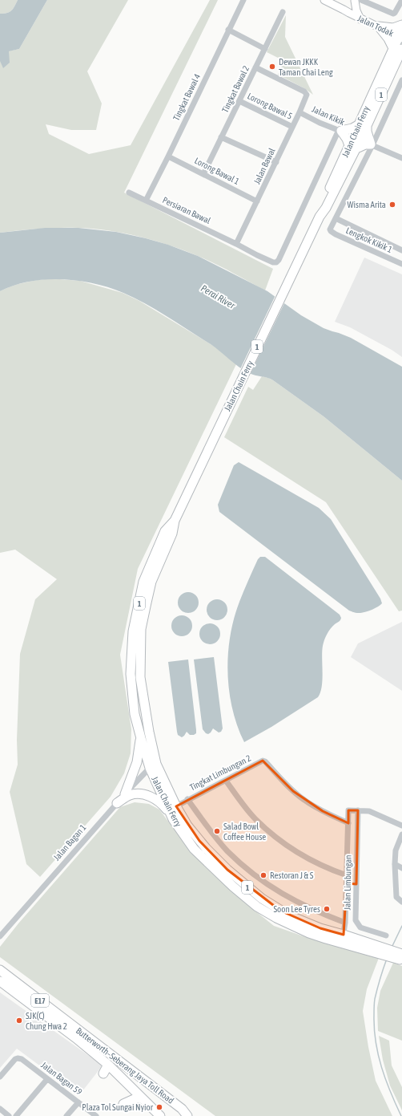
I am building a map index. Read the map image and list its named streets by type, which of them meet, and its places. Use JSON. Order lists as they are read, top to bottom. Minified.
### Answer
{"streets":{"highway":["1","Jalan Chain Ferry","E17","Butterworth–Seberang Jaya Toll Road"],"main road":["Jalan Todak"],"street":["Tingkat Bawal 2","Tingkat Bawal 4","Lorong Bawal 5","Jalan Kikik","Jalan Bawal","Lorong Bawal 1","Persiaran Bawal","Lengkok Kikik 1","Tingkat Limbungan 2","Jalan Bagan 1","Jalan Limbungan","Jalan Bagan 59"]},"crossings":[["Jalan Todak","Jalan Chain Ferry"],["Tingkat Bawal 2","Lorong Bawal 5"],["Tingkat Bawal 2","Jalan Bawal"],["Tingkat Bawal 2","Lorong Bawal 1"],["Tingkat Bawal 4","Lorong Bawal 1"],["Tingkat Bawal 4","Persiaran Bawal"],["Lorong Bawal 5","Jalan Bawal"],["Jalan Kikik","Jalan Chain Ferry"],["Jalan Kikik","Jalan Bawal"],["Jalan Chain Ferry","Jalan Bawal"],["Jalan Chain Ferry","Persiaran Bawal"],["Jalan Chain Ferry","Tingkat Limbungan 2"],["Jalan Chain Ferry","Jalan Bagan 1"],["Jalan Chain Ferry","Jalan Limbungan"],["Jalan Bawal","Lorong Bawal 1"],["Jalan Bawal","Persiaran Bawal"],["Tingkat Limbungan 2","Jalan Limbungan"]],"water":["Perai River"],"places":["Dewan JKKK Taman Chai Leng","Wisma Arita","Salad Bowl Coffee House","Restoran J & S","Soon Lee Tyres","SJK(C) Chung Hwa 2","Plaza Tol Sungai Nyior"]}
